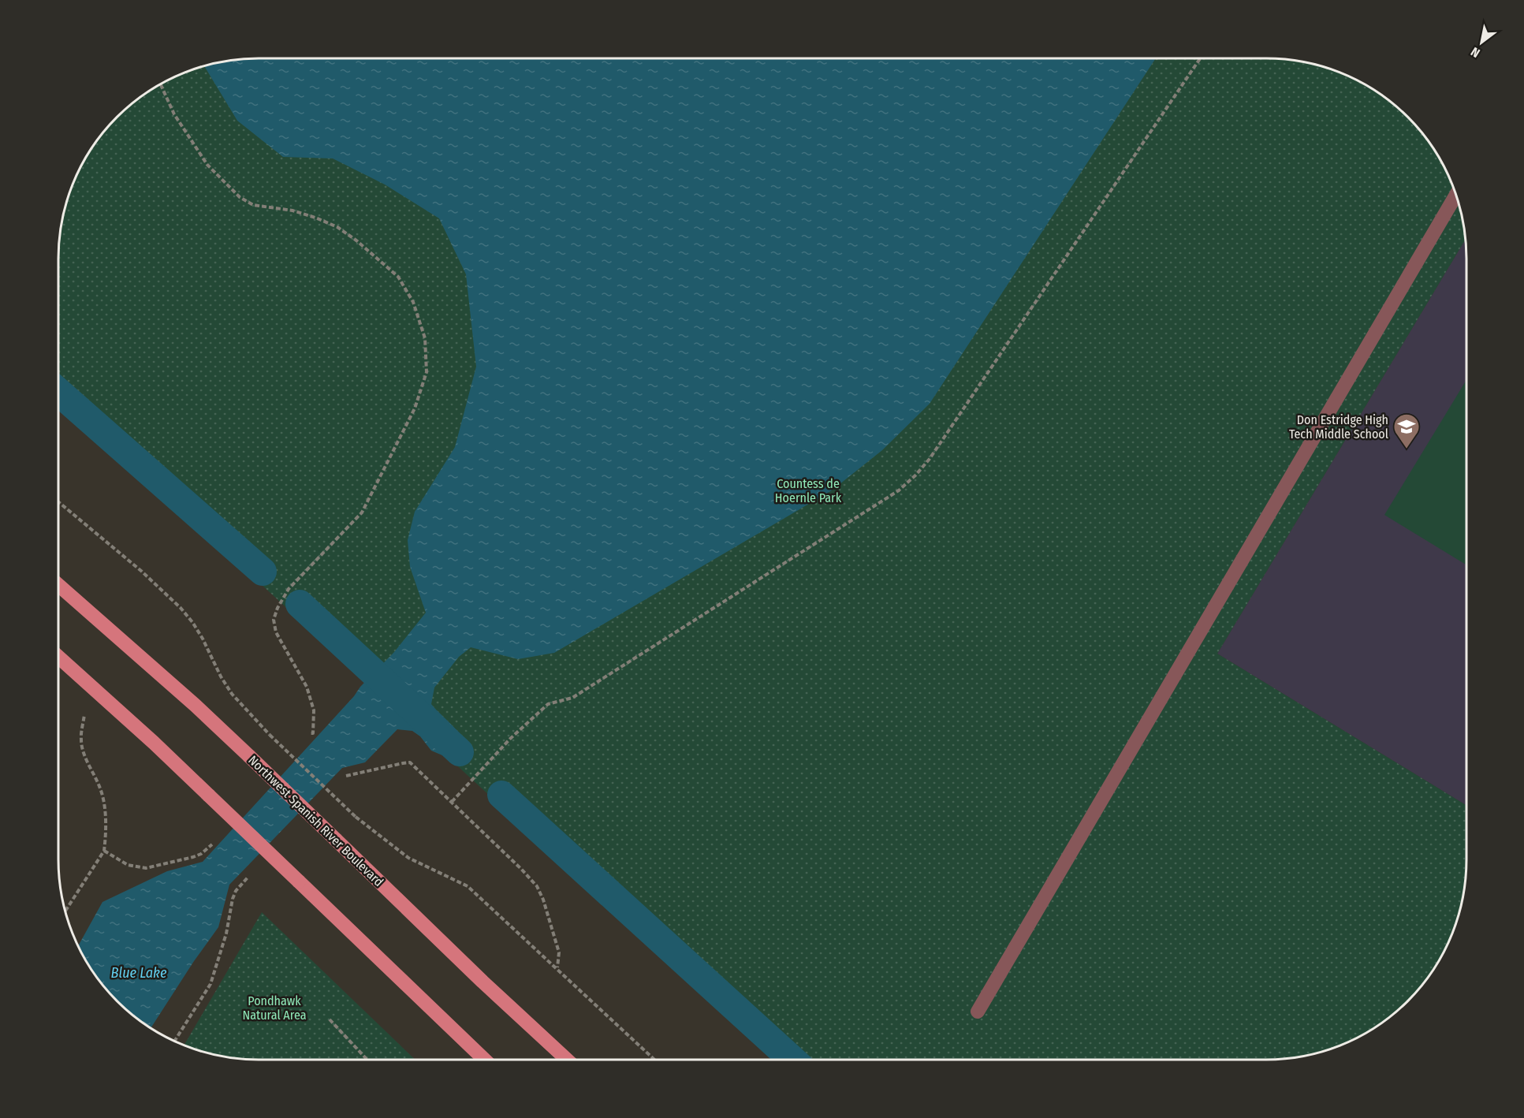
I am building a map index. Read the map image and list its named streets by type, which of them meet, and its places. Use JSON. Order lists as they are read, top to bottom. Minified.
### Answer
{"streets":{"main road":["Northwest Spanish River Boulevard"]},"water":["Blue Lake"],"parks":["Countess de Hoernle Park","Pondhawk Natural Area"],"places":{"school or university":["Don Estridge High Tech Middle School"]},"north":"bottom left"}
